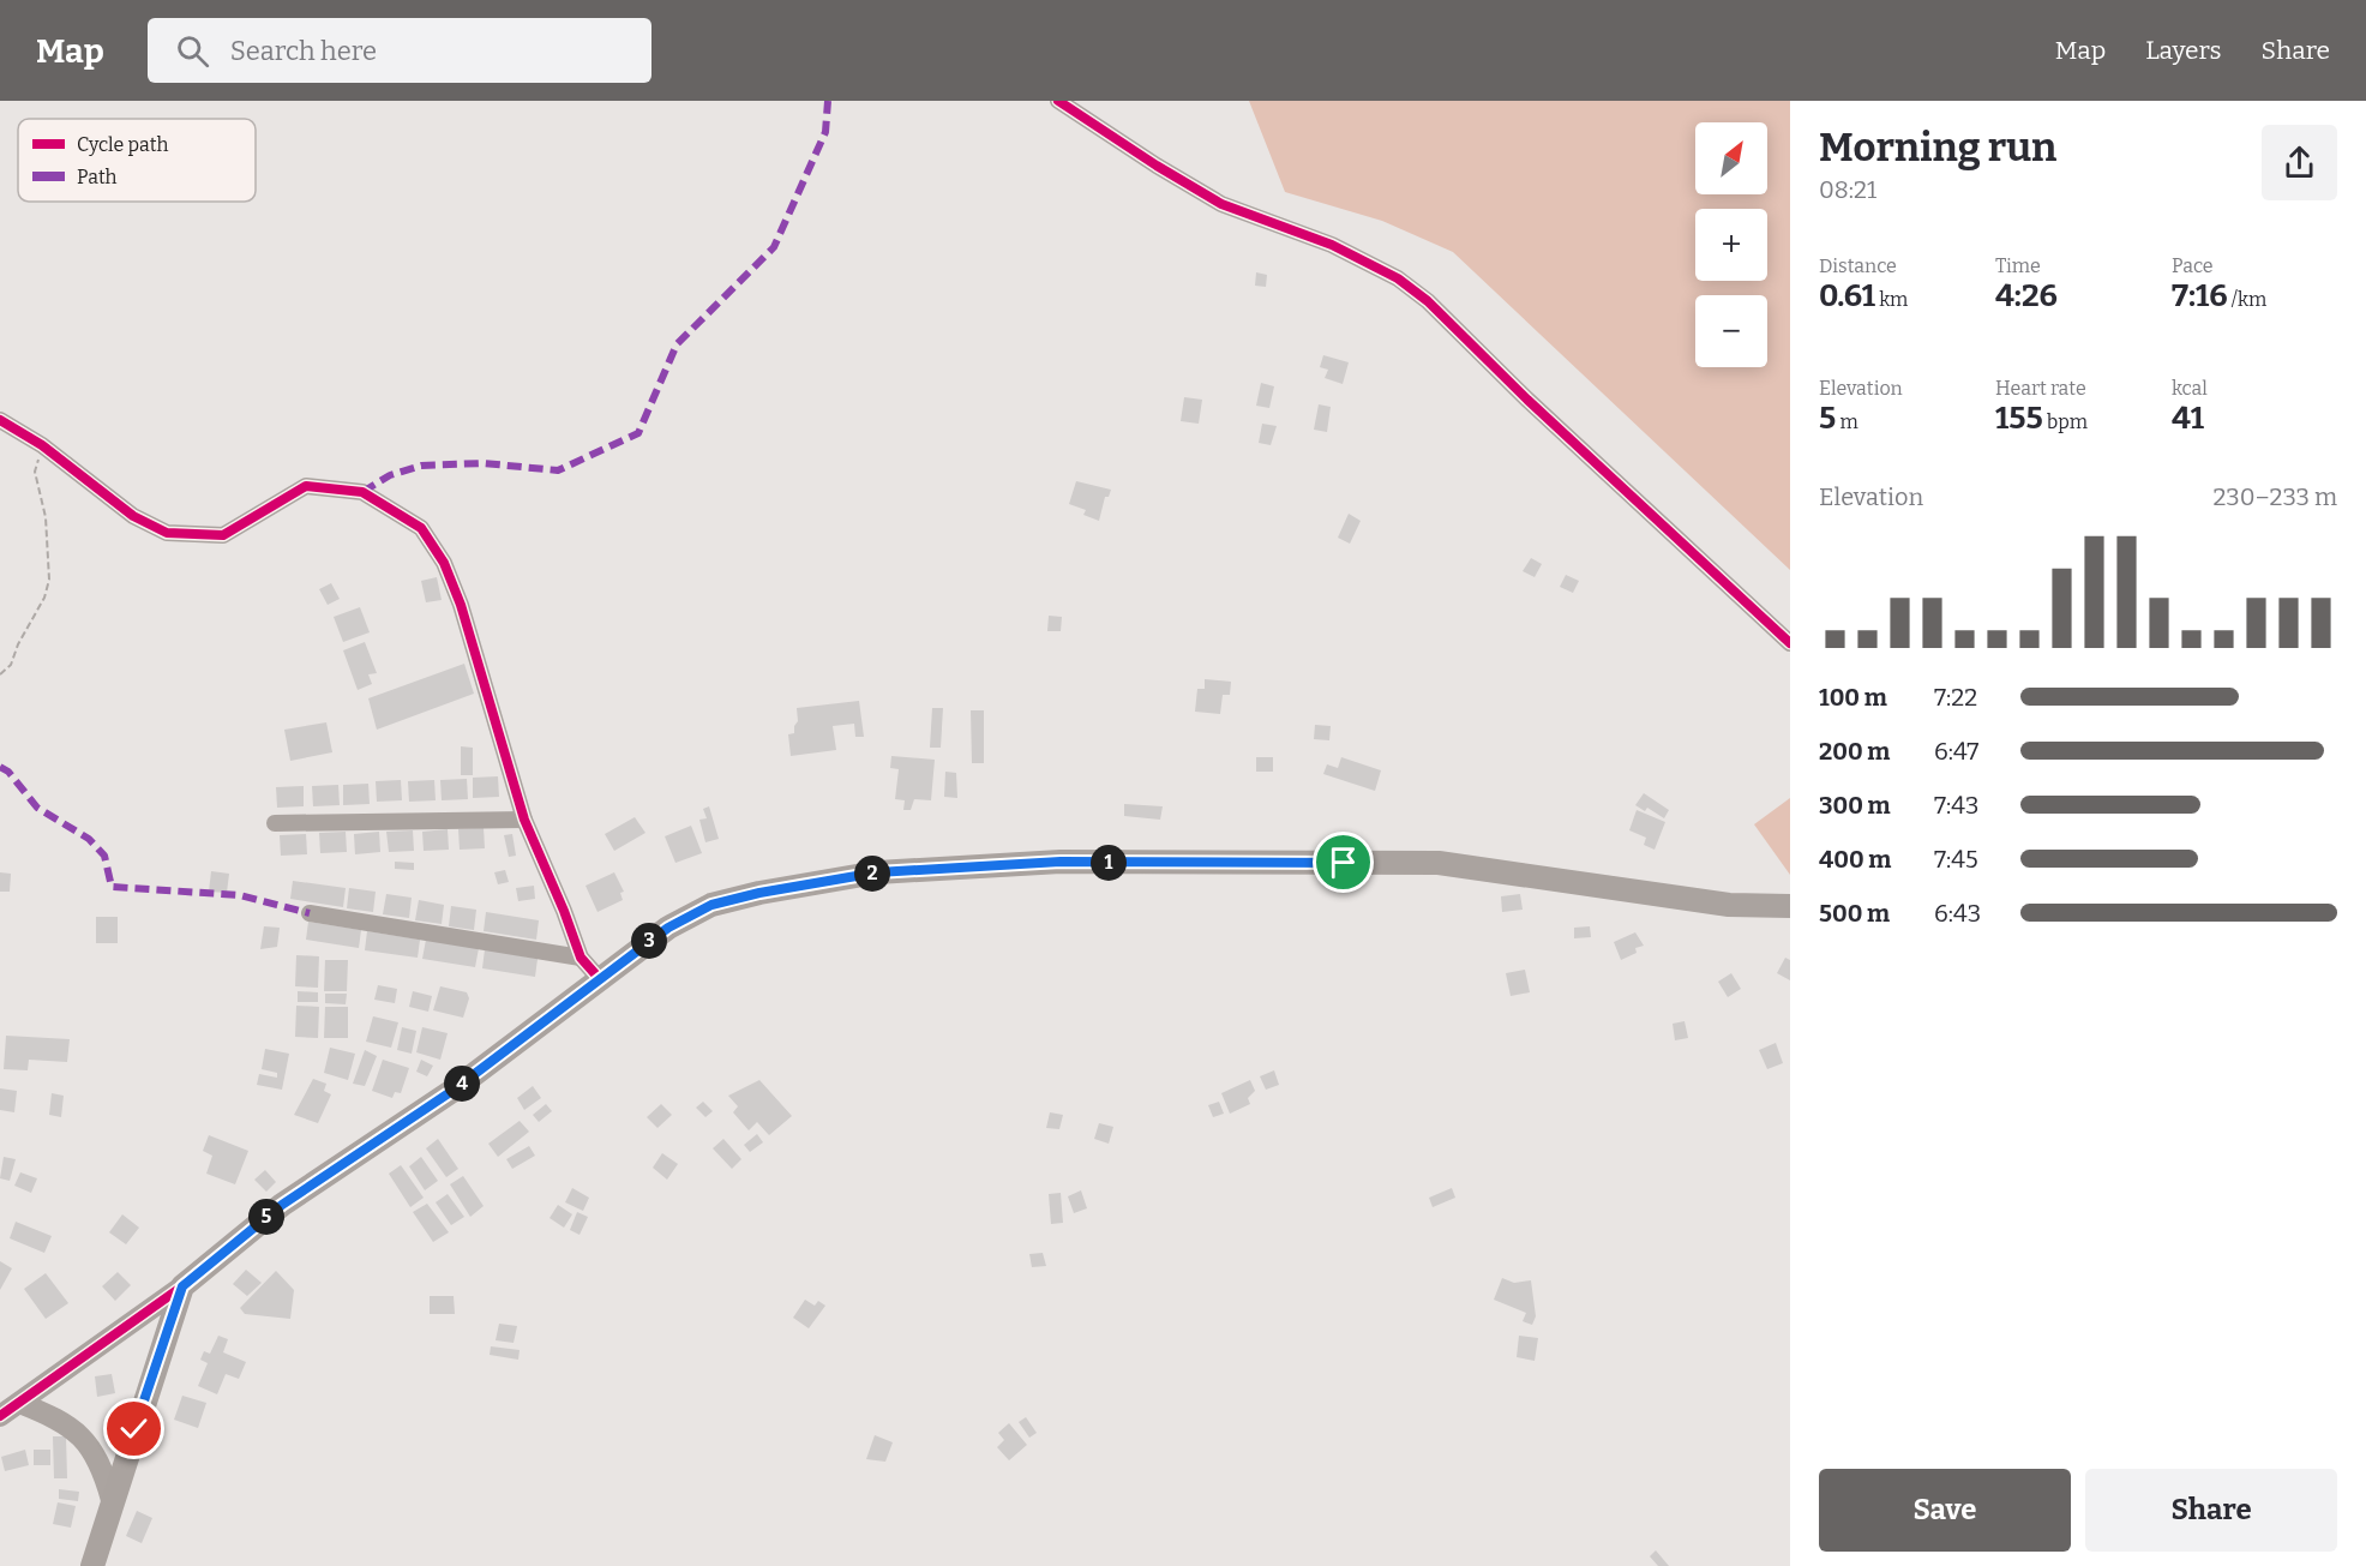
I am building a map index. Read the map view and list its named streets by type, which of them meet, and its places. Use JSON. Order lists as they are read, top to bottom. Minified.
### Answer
{"legend":["Cycle path","Path"],"north":"top right","page":{"header":"Map","search":"Search here","nav":["Map","Layers","Share"],"heading":["Morning run","08:21"],"map_buttons":["+","−"],"stats":[["Distance","0.61 km"],["Time","4:26"],["Pace","7:16 /km"],["Elevation","5 m"],["Heart rate","155 bpm"],["kcal","41"]],"chart":["Elevation","230–233 m"],"list":[{"name":"100 m","note":"7:22"},{"name":"200 m","note":"6:47"},{"name":"300 m","note":"7:43"},{"name":"400 m","note":"7:45"},{"name":"500 m","note":"6:43"}],"pins":["1","2","3","4","5"],"buttons":["Save","Share"]}}
